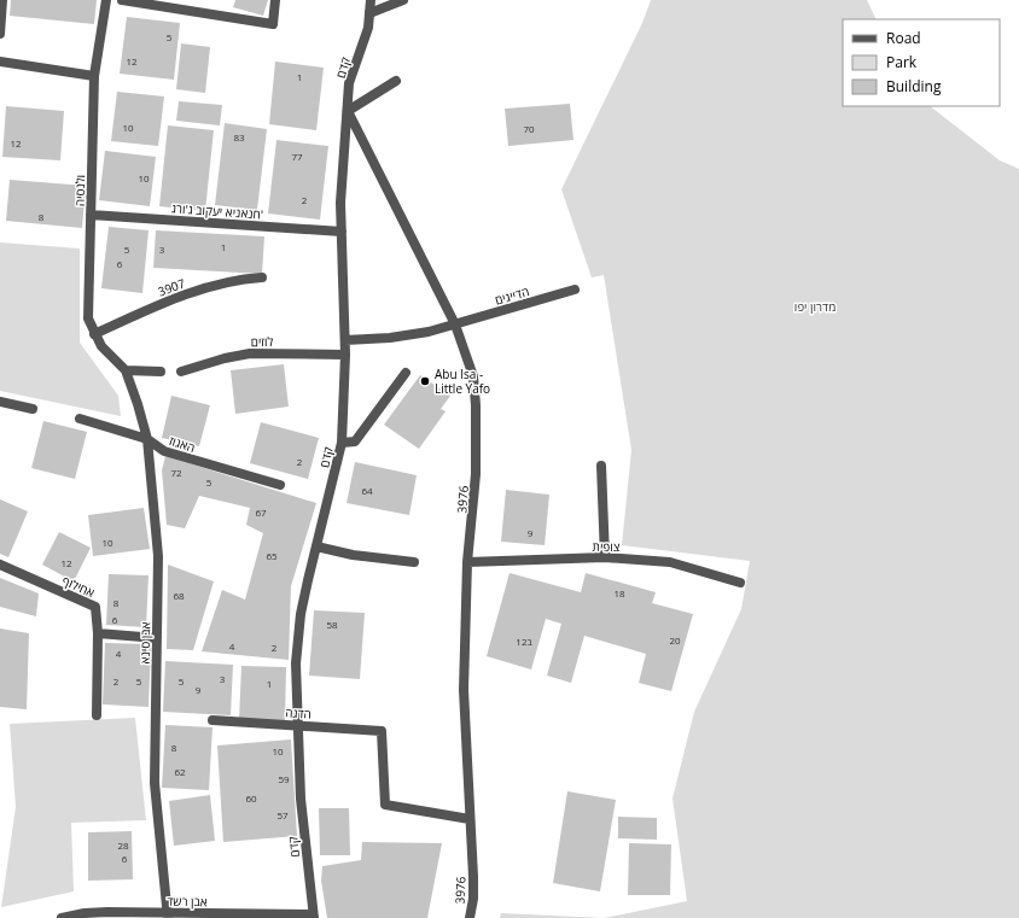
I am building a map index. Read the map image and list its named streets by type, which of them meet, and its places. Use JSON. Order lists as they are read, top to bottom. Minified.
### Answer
{"streets":{"street":["קדם","ולנסיה","חנאניא יעקוב ג'ורג'","3907","הדייגים","לוזים","האגוז","3976","צופית","אחילוף","אבן סינא","הדגה","אבן רשד"]},"crossings":[["קדם","חנאניא יעקוב ג'ורג'"],["קדם","לוזים"],["קדם","3976"],["קדם","הדגה"],["קדם","אבן רשד"],["ולנסיה","חנאניא יעקוב ג'ורג'"],["ולנסיה","3907"],["ולנסיה","אבן סינא"],["הדייגים","3976"],["האגוז","אבן סינא"],["3976","צופית"],["3976","הדגה"],["אבן סינא","אבן רשד"]],"parks":["מדרון יפו"],"places":["Abu Isa - Little Yafo"],"house_numbers":["5","12","1","10","70","83","12","77","10","2","8","1","5","3","6","2","72","5","64","67","9","10","65","12","18","68","8","6","58","20","12ב","4","2","4","3","2","5","5","1","9","8","10","62","59","60","57","28","6"],"legend":["Road","Park","Building"]}
